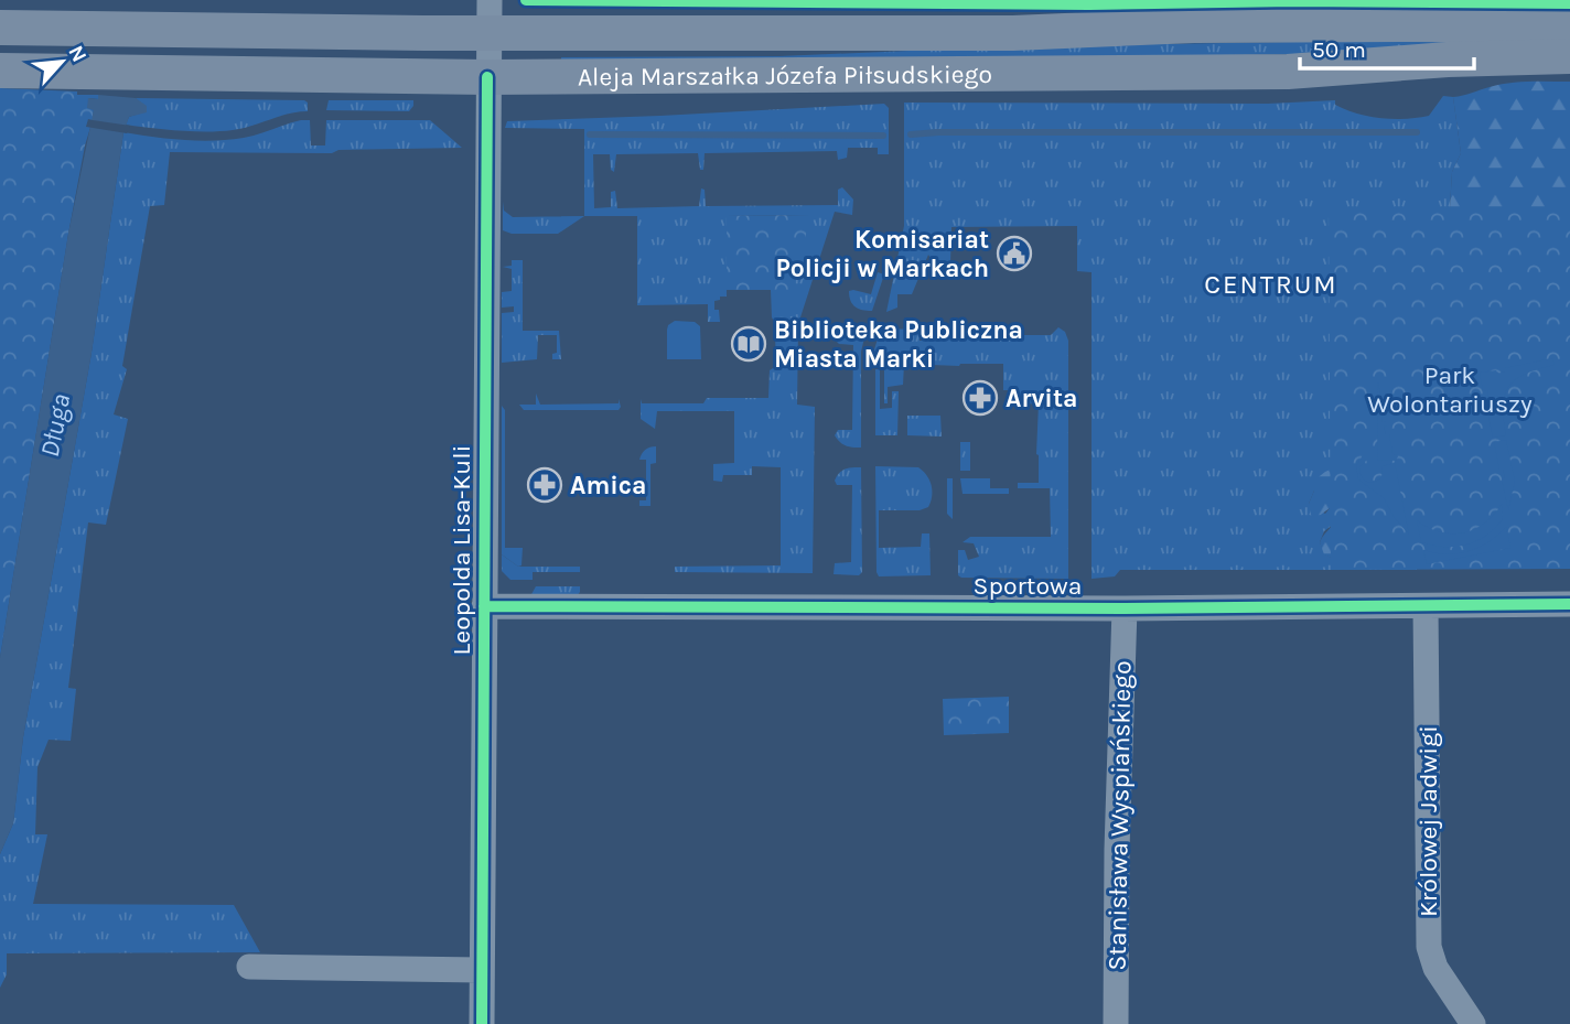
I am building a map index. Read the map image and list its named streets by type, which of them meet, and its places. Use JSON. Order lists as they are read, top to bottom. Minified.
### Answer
{"streets":{"main road":["Aleja Marszałka Józefa Piłsudskiego"],"street":["Leopolda Lisa-Kuli","Sportowa","Stanisława Wyspiańskiego","Królowej Jadwigi"]},"crossings":[["Aleja Marszałka Józefa Piłsudskiego","Leopolda Lisa-Kuli"],["Leopolda Lisa-Kuli","Sportowa"],["Sportowa","Stanisława Wyspiańskiego"],["Sportowa","Królowej Jadwigi"]],"districts":["CENTRUM"],"water":["Długa"],"parks":["Park Wolontariuszy"],"places":{"public building":["Komisariat Policji w Markach"],"library":["Biblioteka Publiczna Miasta Marki"],"pharmacy":["Arvita","Amica"]},"scale_bar":"50 m","north":"top right"}
